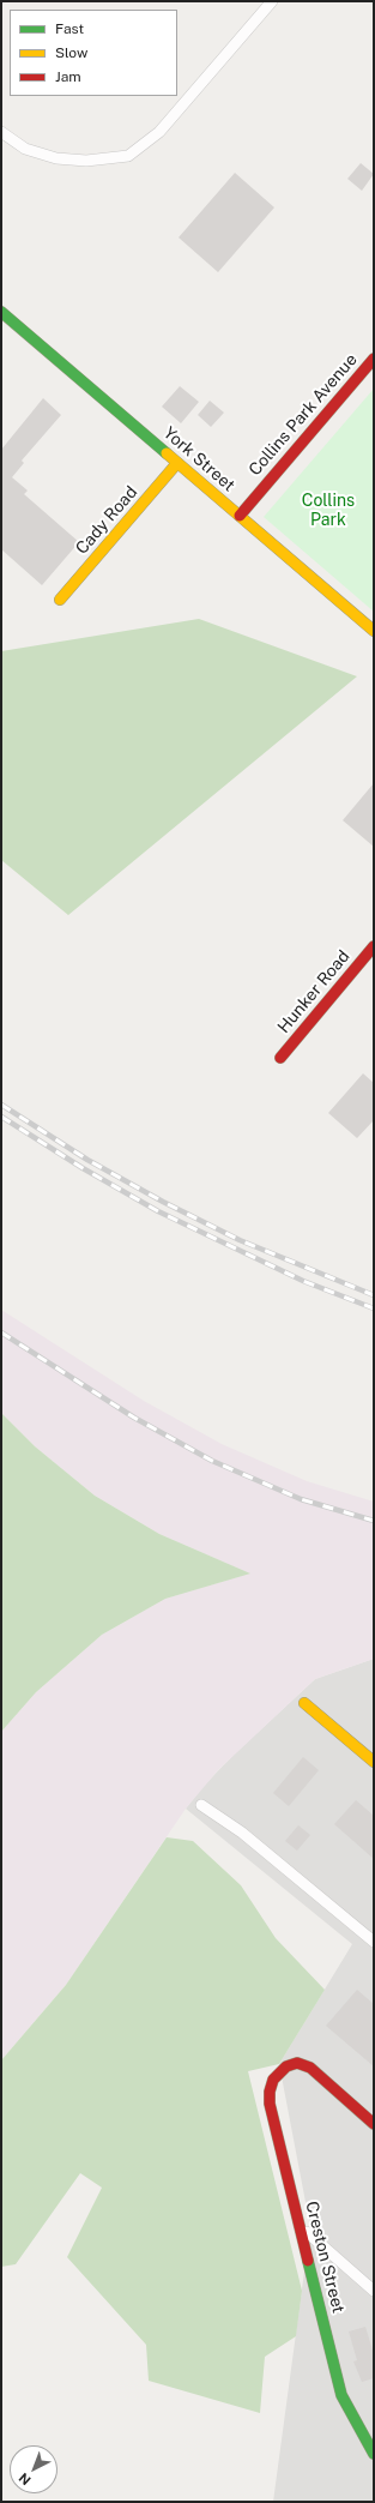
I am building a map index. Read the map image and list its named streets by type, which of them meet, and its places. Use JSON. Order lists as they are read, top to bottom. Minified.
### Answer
{"streets":{"street":["Collins Park Avenue","York Street","Cady Road","Hunker Road","Creston Street"]},"crossings":[["Collins Park Avenue","York Street"],["York Street","Cady Road"]],"parks":["Collins Park"],"legend":["Fast","Slow","Jam"],"north":"bottom left"}
